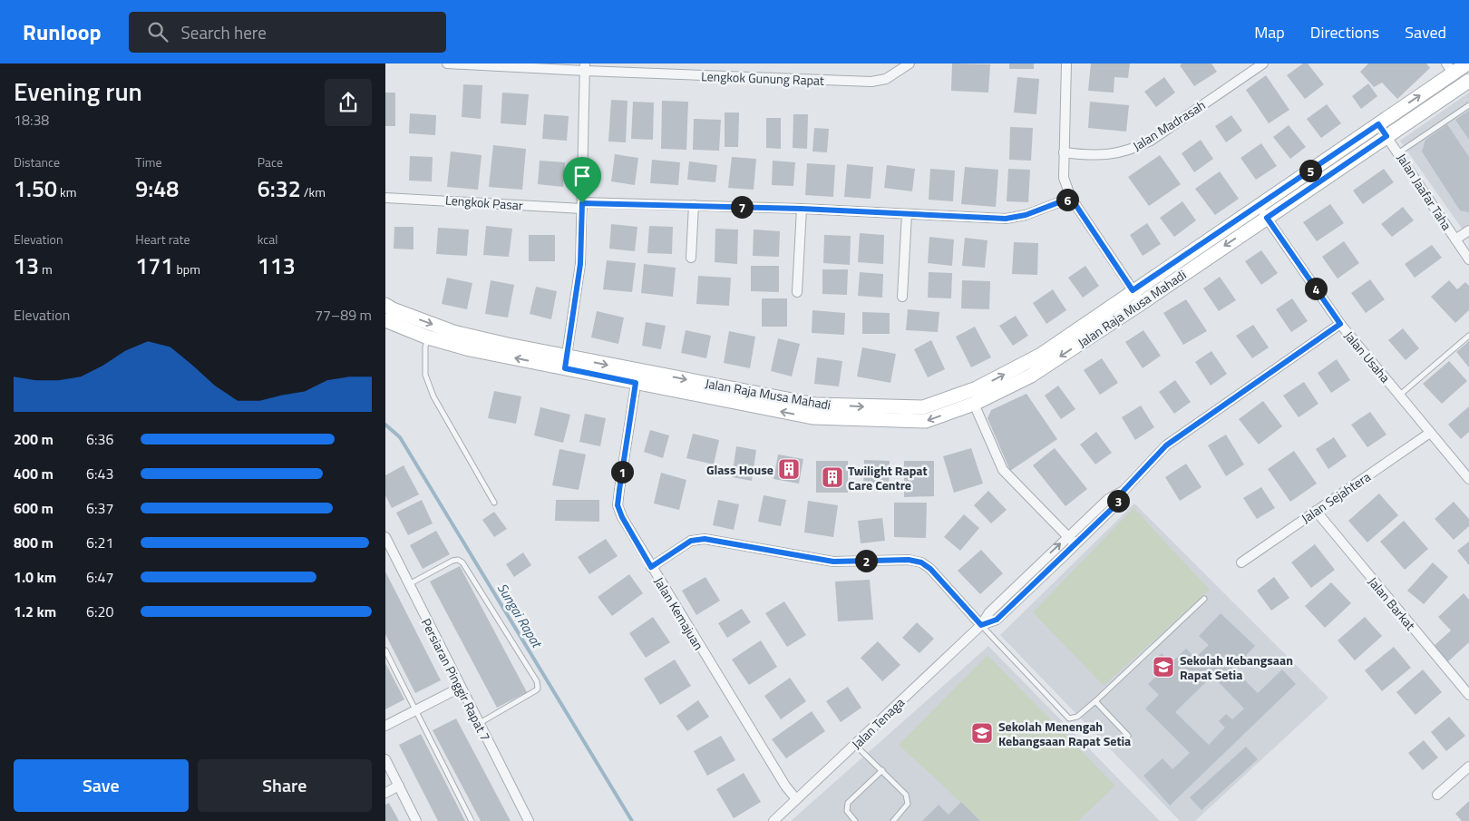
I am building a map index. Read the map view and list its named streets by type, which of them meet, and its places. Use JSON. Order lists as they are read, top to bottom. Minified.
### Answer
{"streets":{"main road":["Jalan Raja Musa Mahadi"],"street":["Lengkok Gunung Rapat","Jalan Madrasah","Jalan Jaafar Taha","Lengkok Pasar","Jalan Usaha","Jalan Sejahtera","Jalan Barkat","Jalan Kemajuan","Persiaran Pinggir Rapat 7","Jalan Tenaga"]},"crossings":[["Jalan Jaafar Taha","Jalan Raja Musa Mahadi"],["Jalan Raja Musa Mahadi","Jalan Usaha"],["Jalan Raja Musa Mahadi","Jalan Kemajuan"],["Jalan Usaha","Jalan Sejahtera"],["Jalan Usaha","Jalan Tenaga"],["Jalan Sejahtera","Jalan Barkat"],["Jalan Kemajuan","Jalan Tenaga"]],"water":["Sungai Rapat"],"places":{"building":["Glass House","Twilight Rapat Care Centre"],"school or university":["Sekolah Kebangsaan Rapat Setia","Sekolah Menengah Kebangsaan Rapat Setia"]},"page":{"header":"Runloop","search":"Search here","nav":["Map","Directions","Saved"],"heading":["Evening run","18:38"],"stats":[["Distance","1.50 km"],["Time","9:48"],["Pace","6:32 /km"],["Elevation","13 m"],["Heart rate","171 bpm"],["kcal","113"]],"pins":["5","6","7","4","1","3","2"],"chart":["Elevation","77–89 m"],"list":[{"name":"200 m","note":"6:36"},{"name":"400 m","note":"6:43"},{"name":"600 m","note":"6:37"},{"name":"800 m","note":"6:21"},{"name":"1.0 km","note":"6:47"},{"name":"1.2 km","note":"6:20"}],"buttons":["Save","Share"]}}
